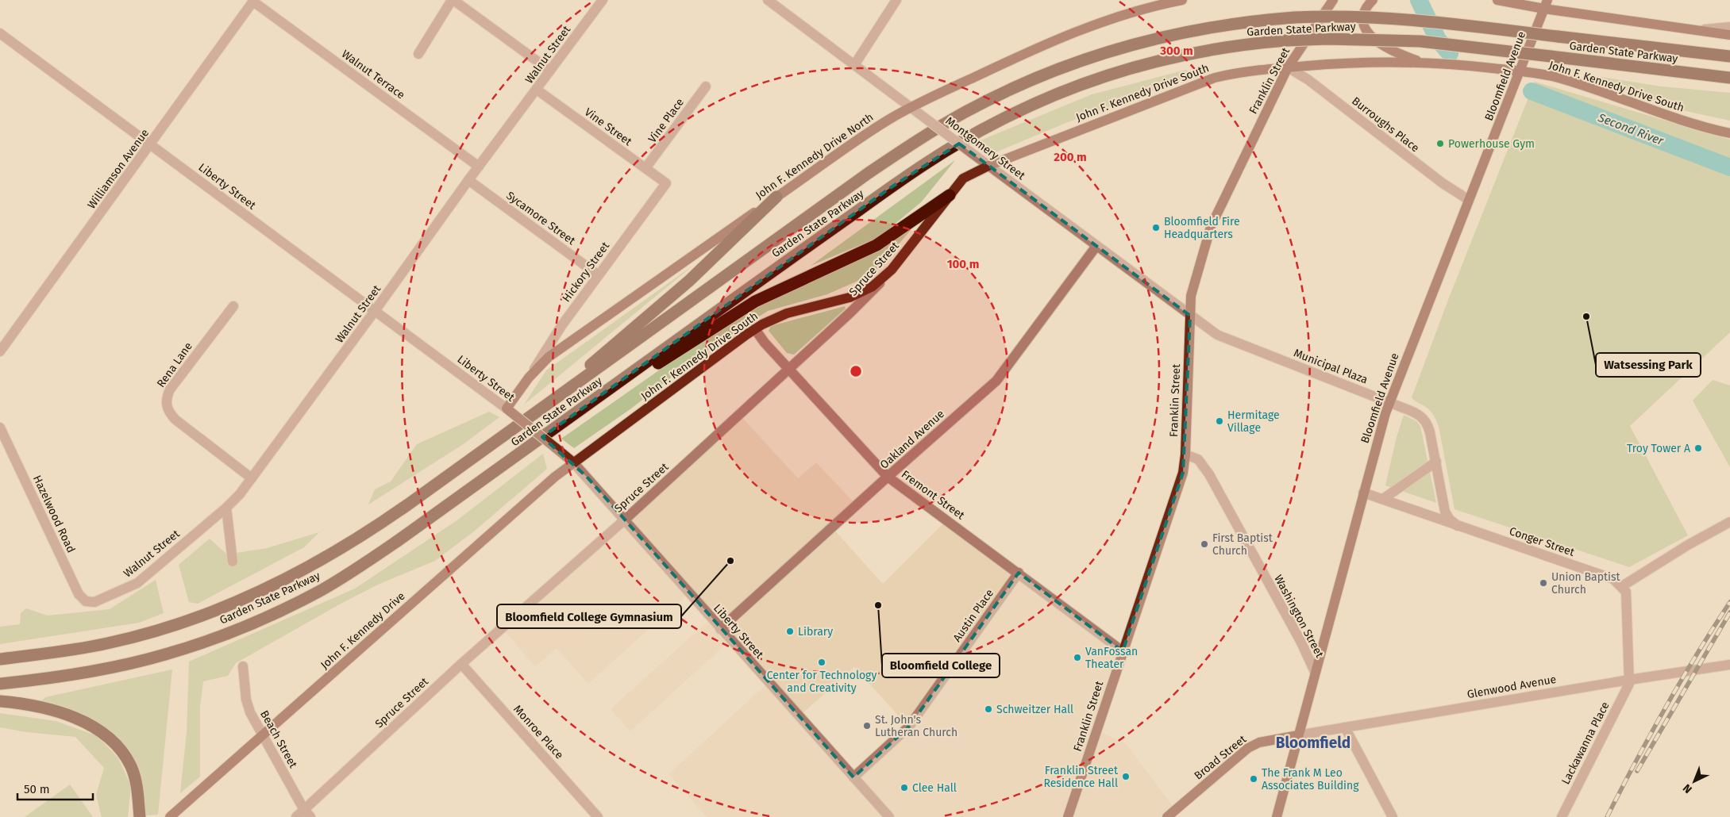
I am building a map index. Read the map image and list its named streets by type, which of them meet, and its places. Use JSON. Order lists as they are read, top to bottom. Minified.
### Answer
{"streets":{"highway":["Garden State Parkway"],"main road":["Bloomfield Avenue","Franklin Street","John F. Kennedy Drive South","John F. Kennedy Drive North","Liberty Street","Spruce Street","John F. Kennedy Drive","Broad Street"],"street":["Walnut Street","Walnut Terrace","Vine Place","Burroughs Place","Vine Street","Montgomery Street","Williamson Avenue","Sycamore Street","Hickory Street","Rena Lane","Municipal Plaza","Oakland Avenue","Fremont Street","Hazelwood Road","Conger Street","Austin Place","Washington Street","Glenwood Avenue","Monroe Place","Beach Street","Lackawanna Place"]},"crossings":[["Walnut Street","Walnut Terrace"],["Walnut Street","Vine Street"],["Walnut Street","Liberty Street"],["Walnut Street","Sycamore Street"],["Walnut Street","Rena Lane"],["Walnut Street","Hazelwood Road"],["Walnut Terrace","Williamson Avenue"],["Bloomfield Avenue","John F. Kennedy Drive South"],["Bloomfield Avenue","Burroughs Place"],["Bloomfield Avenue","Municipal Plaza"],["Bloomfield Avenue","Conger Street"],["Bloomfield Avenue","Washington Street"],["Bloomfield Avenue","Glenwood Avenue"],["Bloomfield Avenue","Broad Street"],["Franklin Street","John F. Kennedy Drive South"],["Franklin Street","Burroughs Place"],["Franklin Street","Montgomery Street"],["Franklin Street","Municipal Plaza"],["Franklin Street","Fremont Street"],["Franklin Street","Washington Street"],["John F. Kennedy Drive South","Burroughs Place"],["John F. Kennedy Drive South","Montgomery Street"],["John F. Kennedy Drive South","Liberty Street"],["John F. Kennedy Drive South","Spruce Street"],["John F. Kennedy Drive South","Fremont Street"],["John F. Kennedy Drive South","John F. Kennedy Drive"],["Vine Place","Vine Street"],["Vine Street","Hickory Street"],["Montgomery Street","John F. Kennedy Drive North"],["Montgomery Street","Spruce Street"],["Montgomery Street","Municipal Plaza"],["Montgomery Street","Oakland Avenue"],["John F. Kennedy Drive North","Liberty Street"],["John F. Kennedy Drive North","Hickory Street"],["Williamson Avenue","Liberty Street"],["Liberty Street","Spruce Street"],["Liberty Street","Oakland Avenue"],["Liberty Street","Austin Place"],["Liberty Street","John F. Kennedy Drive"],["Sycamore Street","Hickory Street"],["Spruce Street","Fremont Street"],["Spruce Street","Monroe Place"],["Spruce Street","Beach Street"],["Municipal Plaza","Conger Street"],["Oakland Avenue","Fremont Street"],["Fremont Street","Austin Place"],["John F. Kennedy Drive","Beach Street"],["Glenwood Avenue","Lackawanna Place"],["Glenwood Avenue","Broad Street"]],"districts":["Bloomfield"],"water":["Second River"],"places":["Powerhouse Gym","Bloomfield Fire Headquarters","Watsessing Park","Hermitage Village","Troy Tower A","First Baptist Church","Bloomfield College Gymnasium","Union Baptist Church","Bloomfield College","Library","VanFossan Theater","Center for Technology and Creativity","Schweitzer Hall","St. John's Lutheran Church","Franklin Street Residence Hall","The Frank M Leo Associates Building","Clee Hall"],"scale_bar":"50 m","north":"bottom left","rings":["300 m","200 m","100 m"]}
